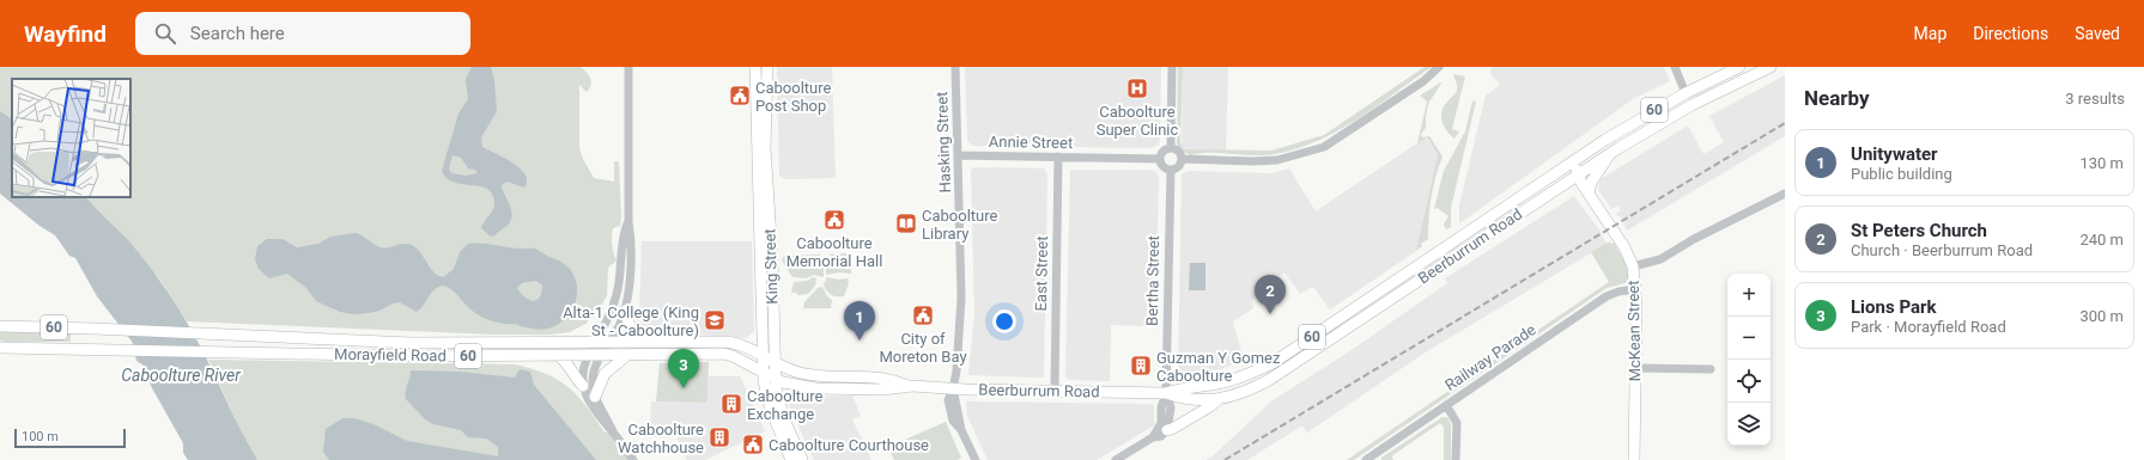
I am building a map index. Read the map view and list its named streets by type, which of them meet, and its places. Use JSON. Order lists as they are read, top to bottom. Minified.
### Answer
{"streets":{"main road":["60","Beerburrum Road","King Street","McKean Street","Morayfield Road"],"street":["Hasking Street","Annie Street","East Street","Bertha Street","Railway Parade"]},"crossings":[["Hasking Street","Annie Street"],["Hasking Street","Beerburrum Road"],["Annie Street","East Street"],["Annie Street","Bertha Street"],["Beerburrum Road","King Street"],["Beerburrum Road","East Street"],["Beerburrum Road","Bertha Street"],["Beerburrum Road","McKean Street"],["Beerburrum Road","Morayfield Road"],["King Street","Morayfield Road"],["McKean Street","Railway Parade"]],"water":["Caboolture River"],"places":{"hospital":["Caboolture Super Clinic"],"public building":["Caboolture Post Shop","Caboolture Memorial Hall","City of Moreton Bay","Caboolture Courthouse"],"library":["Caboolture Library"],"school or university":["Alta-1 College (King St - Caboolture)"],"building":["Guzman Y Gomez Caboolture","Caboolture Exchange","Caboolture Watchhouse"]},"scale_bar":"100 m","page":{"header":"Wayfind","search":"Search here","nav":["Map","Directions","Saved"],"heading":["Nearby","3 results"],"list":[{"mark":"1","name":"Unitywater","note":"Public building","value":"130 m"},{"mark":"2","name":"St Peters Church","note":"Church · Beerburrum Road","value":"240 m"},{"mark":"3","name":"Lions Park","note":"Park · Morayfield Road","value":"300 m"}],"map_buttons":["+","−"],"pins":["2","1","3"],"scale":"100 m"}}
